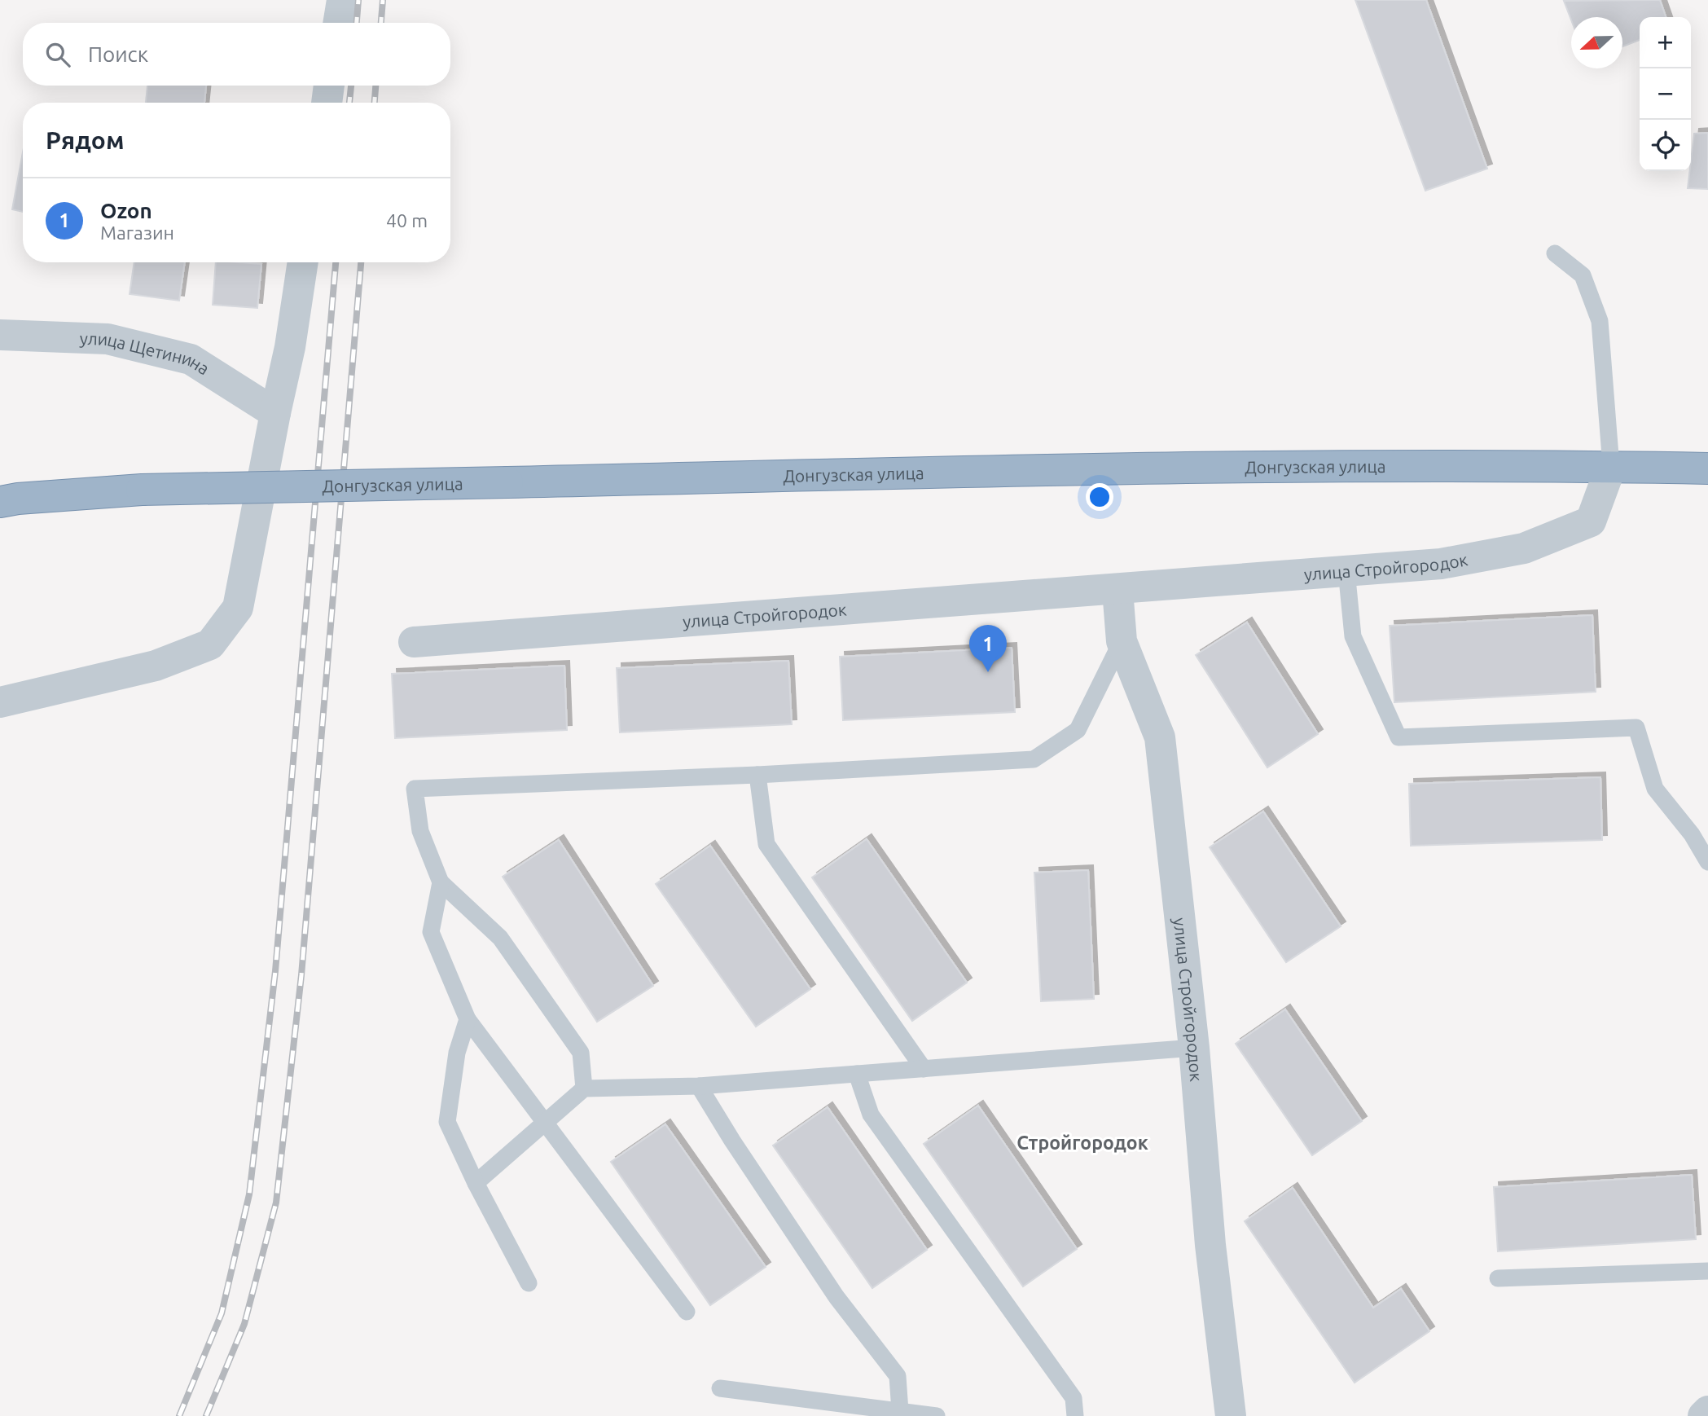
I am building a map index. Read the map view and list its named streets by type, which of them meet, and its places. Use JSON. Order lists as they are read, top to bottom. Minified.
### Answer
{"streets":{"highway":["Донгузская улица"],"street":["улица Щетинина","улица Стройгородок"]},"crossings":[["Донгузская улица","улица Стройгородок"]],"districts":["Стройгородок"],"north":"left","page":{"map_buttons":["+","−"],"search":"Поиск","heading":"Рядом","list":[{"mark":"1","name":"Ozon","note":"Магазин","value":"40 m"}],"pins":"1"}}
